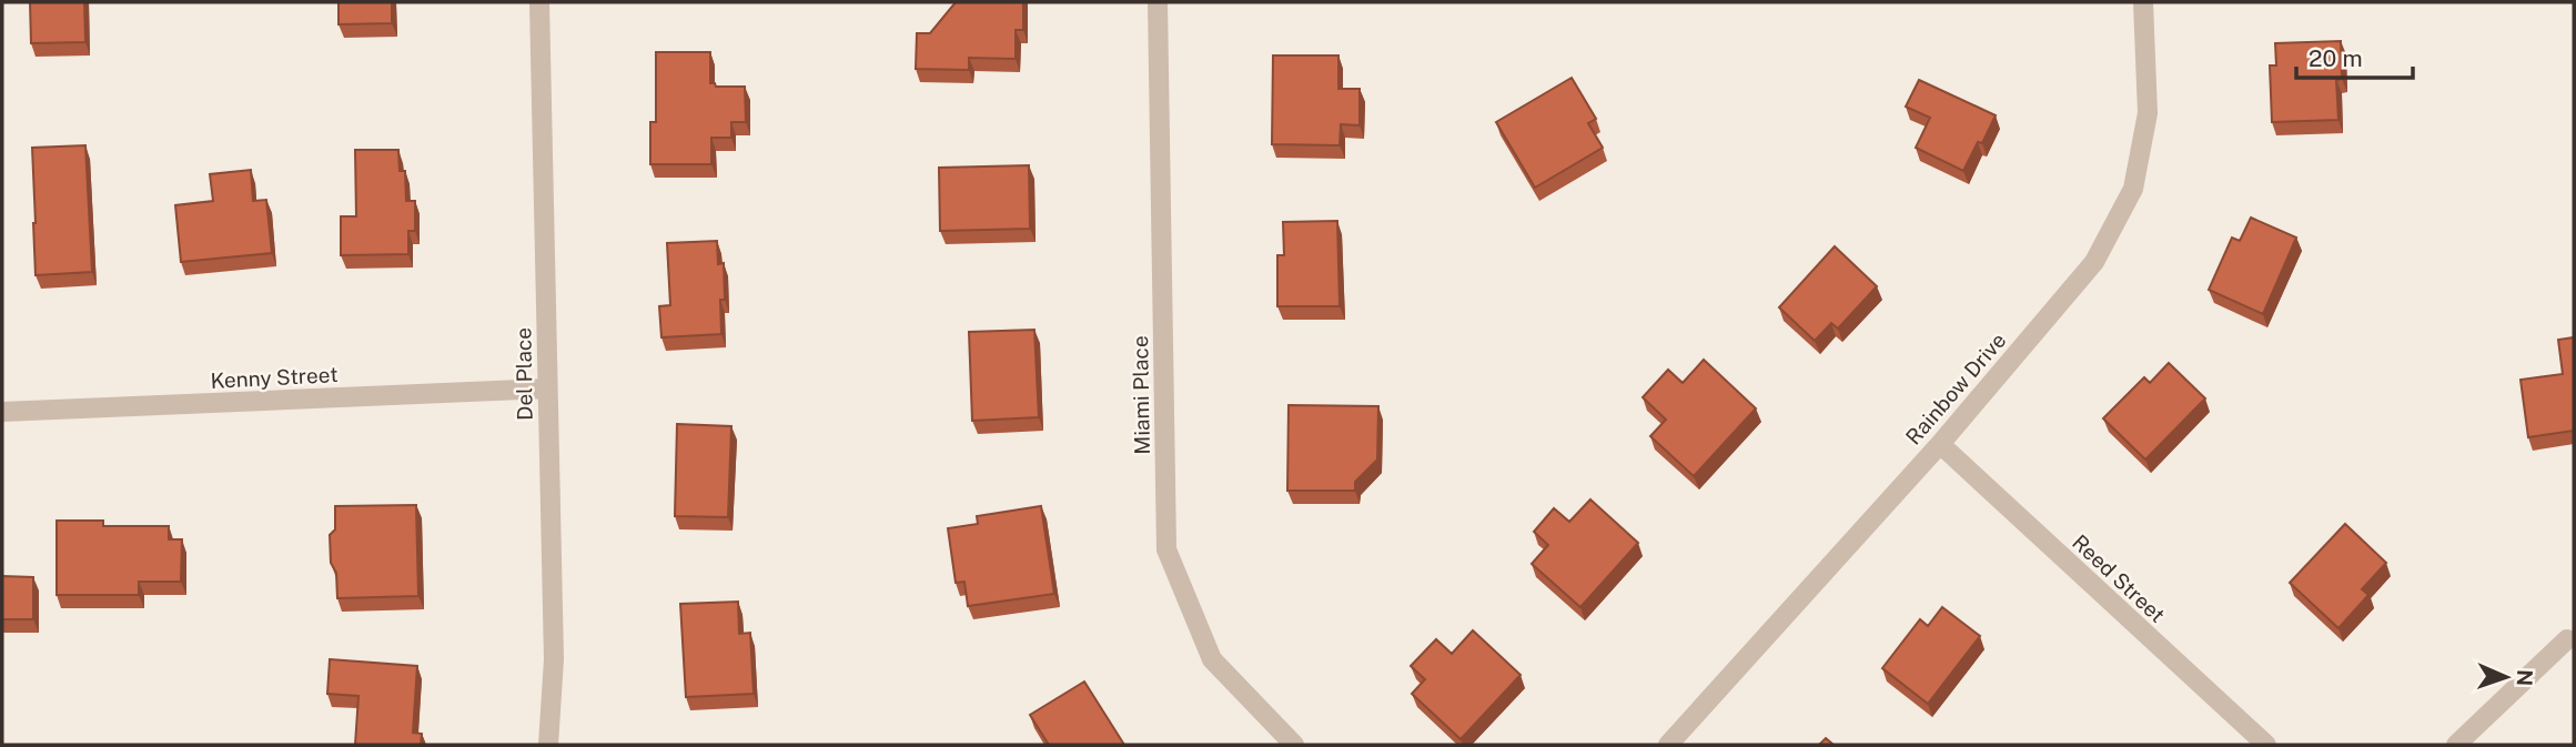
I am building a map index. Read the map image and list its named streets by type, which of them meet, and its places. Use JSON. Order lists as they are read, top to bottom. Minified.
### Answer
{"streets":{"street":["Del Place","Kenny Street","Rainbow Drive","Miami Place","Reed Street"]},"crossings":[["Del Place","Kenny Street"],["Rainbow Drive","Reed Street"]],"scale_bar":"20 m","north":"right"}
